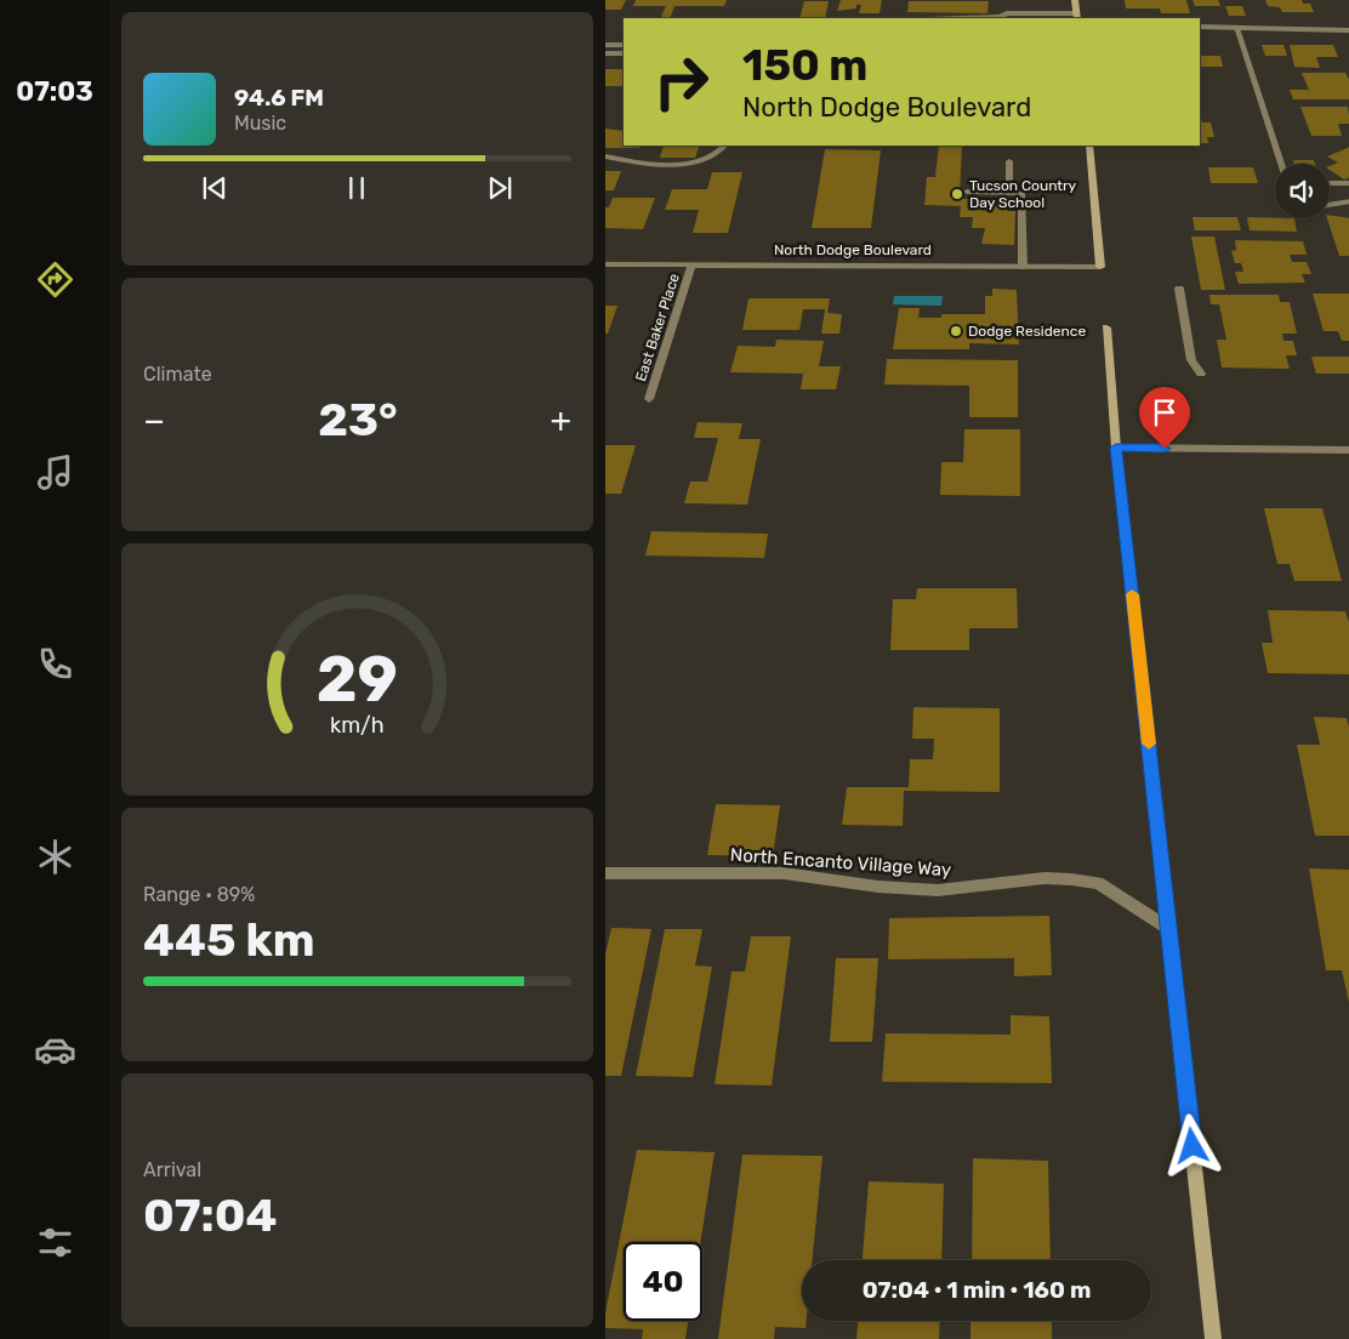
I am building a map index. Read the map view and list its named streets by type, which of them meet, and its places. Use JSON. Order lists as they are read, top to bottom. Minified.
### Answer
{"streets":{"street":["North Dodge Boulevard","East Baker Place","North Encanto Village Way"]},"crossings":[["North Dodge Boulevard","East Baker Place"]],"places":["Tucson Country Day School","Dodge Residence"],"page":{"tabs":"07:03","turn":["150 m","North Dodge Boulevard"],"song":["94.6 FM","Music"],"tile":["Climate",["Range · 89%","445 km"],["Arrival","07:04"]],"heat":["−","23°","+"],"limit":"40","trip":"07:04 · 1 min · 160 m","gauge":["29","km/h"]}}
